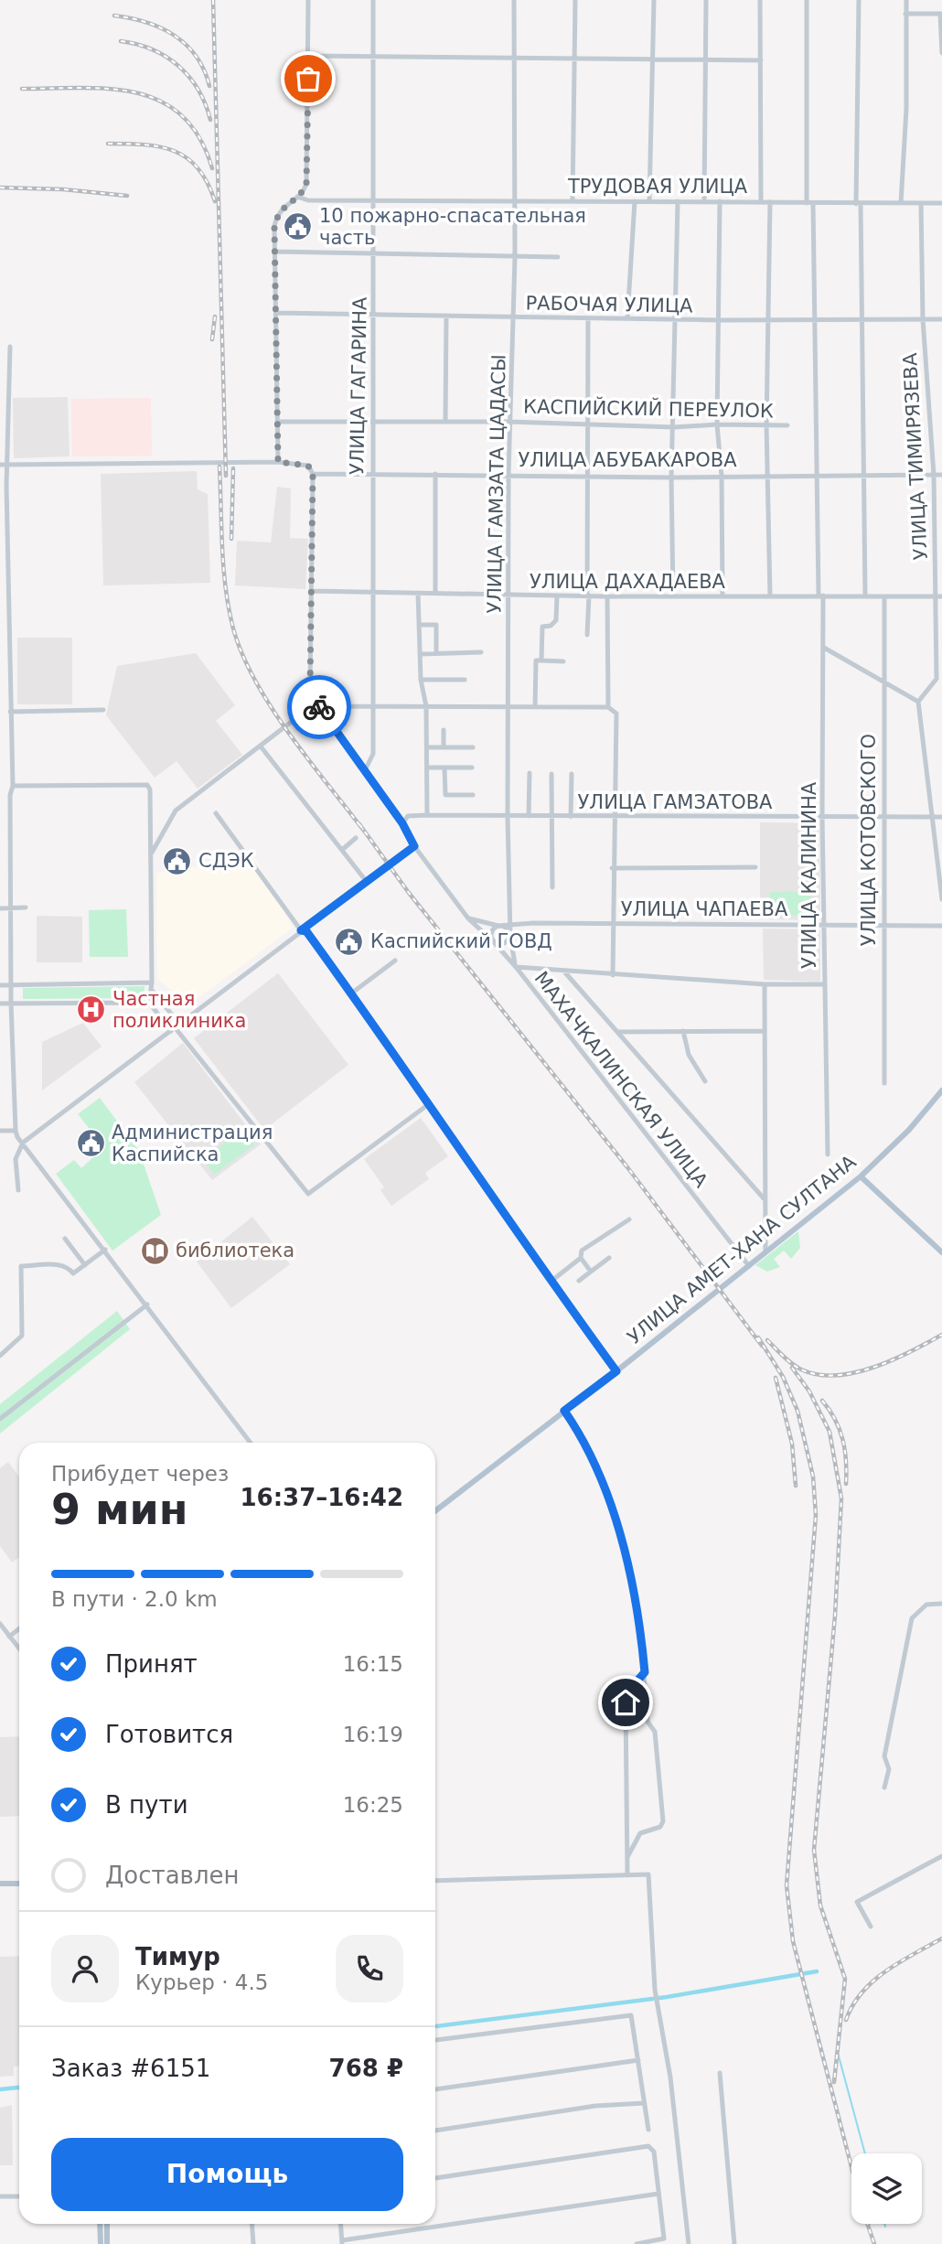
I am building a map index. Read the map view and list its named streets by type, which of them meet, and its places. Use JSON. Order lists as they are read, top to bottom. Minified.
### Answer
{"streets":{"main road":["УЛИЦА АМЕТ-ХАНА СУЛТАНА"],"street":["ТРУДОВАЯ УЛИЦА","РАБОЧАЯ УЛИЦА","УЛИЦА ГАГАРИНА","КАСПИЙСКИЙ ПЕРЕУЛОК","УЛИЦА ТИМИРЯЗЕВА","УЛИЦА АБУБАКАРОВА","УЛИЦА ГАМЗАТА ЦАДАСЫ","УЛИЦА ДАХАДАЕВА","УЛИЦА ГАМЗАТОВА","УЛИЦА КОТОВСКОГО","УЛИЦА КАЛИНИНА","УЛИЦА ЧАПАЕВА","МАХАЧКАЛИНСКАЯ УЛИЦА"]},"crossings":[["ТРУДОВАЯ УЛИЦА","УЛИЦА ГАГАРИНА"],["ТРУДОВАЯ УЛИЦА","УЛИЦА ТИМИРЯЗЕВА"],["ТРУДОВАЯ УЛИЦА","УЛИЦА ГАМЗАТА ЦАДАСЫ"],["ТРУДОВАЯ УЛИЦА","УЛИЦА КАЛИНИНА"],["РАБОЧАЯ УЛИЦА","УЛИЦА ГАГАРИНА"],["РАБОЧАЯ УЛИЦА","УЛИЦА ТИМИРЯЗЕВА"],["РАБОЧАЯ УЛИЦА","УЛИЦА ГАМЗАТА ЦАДАСЫ"],["РАБОЧАЯ УЛИЦА","УЛИЦА КАЛИНИНА"],["УЛИЦА ГАГАРИНА","КАСПИЙСКИЙ ПЕРЕУЛОК"],["УЛИЦА ГАГАРИНА","УЛИЦА АБУБАКАРОВА"],["УЛИЦА ГАГАРИНА","УЛИЦА ДАХАДАЕВА"],["УЛИЦА ГАГАРИНА","МАХАЧКАЛИНСКАЯ УЛИЦА"],["КАСПИЙСКИЙ ПЕРЕУЛОК","УЛИЦА ГАМЗАТА ЦАДАСЫ"],["УЛИЦА ТИМИРЯЗЕВА","УЛИЦА АБУБАКАРОВА"],["УЛИЦА ТИМИРЯЗЕВА","УЛИЦА ДАХАДАЕВА"],["УЛИЦА АБУБАКАРОВА","УЛИЦА ГАМЗАТА ЦАДАСЫ"],["УЛИЦА АБУБАКАРОВА","УЛИЦА КАЛИНИНА"],["УЛИЦА АБУБАКАРОВА","МАХАЧКАЛИНСКАЯ УЛИЦА"],["УЛИЦА ГАМЗАТА ЦАДАСЫ","УЛИЦА ДАХАДАЕВА"],["УЛИЦА ГАМЗАТА ЦАДАСЫ","УЛИЦА ГАМЗАТОВА"],["УЛИЦА ГАМЗАТА ЦАДАСЫ","УЛИЦА ЧАПАЕВА"],["УЛИЦА ГАМЗАТА ЦАДАСЫ","МАХАЧКАЛИНСКАЯ УЛИЦА"],["УЛИЦА ДАХАДАЕВА","УЛИЦА КОТОВСКОГО"],["УЛИЦА ДАХАДАЕВА","УЛИЦА КАЛИНИНА"],["УЛИЦА ДАХАДАЕВА","МАХАЧКАЛИНСКАЯ УЛИЦА"],["УЛИЦА ГАМЗАТОВА","УЛИЦА КОТОВСКОГО"],["УЛИЦА ГАМЗАТОВА","УЛИЦА КАЛИНИНА"],["УЛИЦА ГАМЗАТОВА","МАХАЧКАЛИНСКАЯ УЛИЦА"],["УЛИЦА КОТОВСКОГО","УЛИЦА ЧАПАЕВА"],["УЛИЦА КАЛИНИНА","УЛИЦА ЧАПАЕВА"],["УЛИЦА ЧАПАЕВА","МАХАЧКАЛИНСКАЯ УЛИЦА"],["МАХАЧКАЛИНСКАЯ УЛИЦА","УЛИЦА АМЕТ-ХАНА СУЛТАНА"]],"places":{"public building":["10 пожарно-спасательная часть","СДЭК","Каспийский ГОВД","Администрация Каспийска"],"hospital":["Частная поликлиника"],"library":["библиотека"]},"page":{"heading":["9 мин","Прибудет через","16:37–16:42"],"panel":["Тимур","Курьер · 4.5","Заказ #6151","768 ₽"],"bar":"В пути · 2.0 km","list":[["Принят","16:15"],["Готовится","16:19"],["В пути","16:25"],"Доставлен"],"buttons":"Помощь"}}
